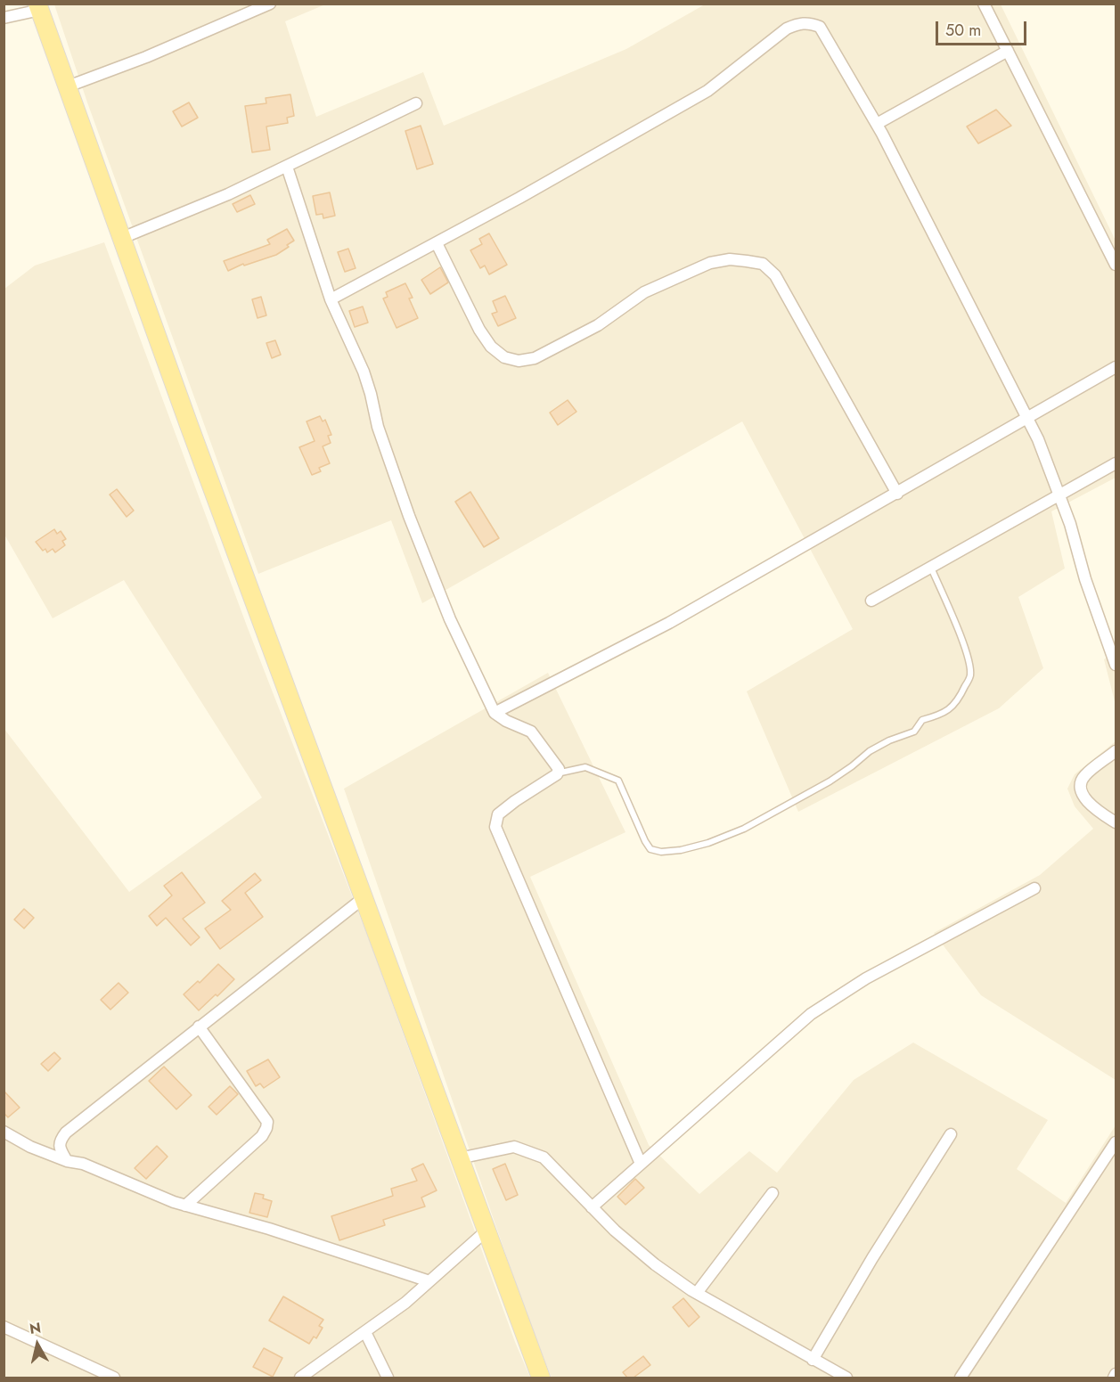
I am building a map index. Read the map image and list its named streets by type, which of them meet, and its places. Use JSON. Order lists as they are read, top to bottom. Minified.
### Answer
{"scale_bar":"50 m","north":"top"}
